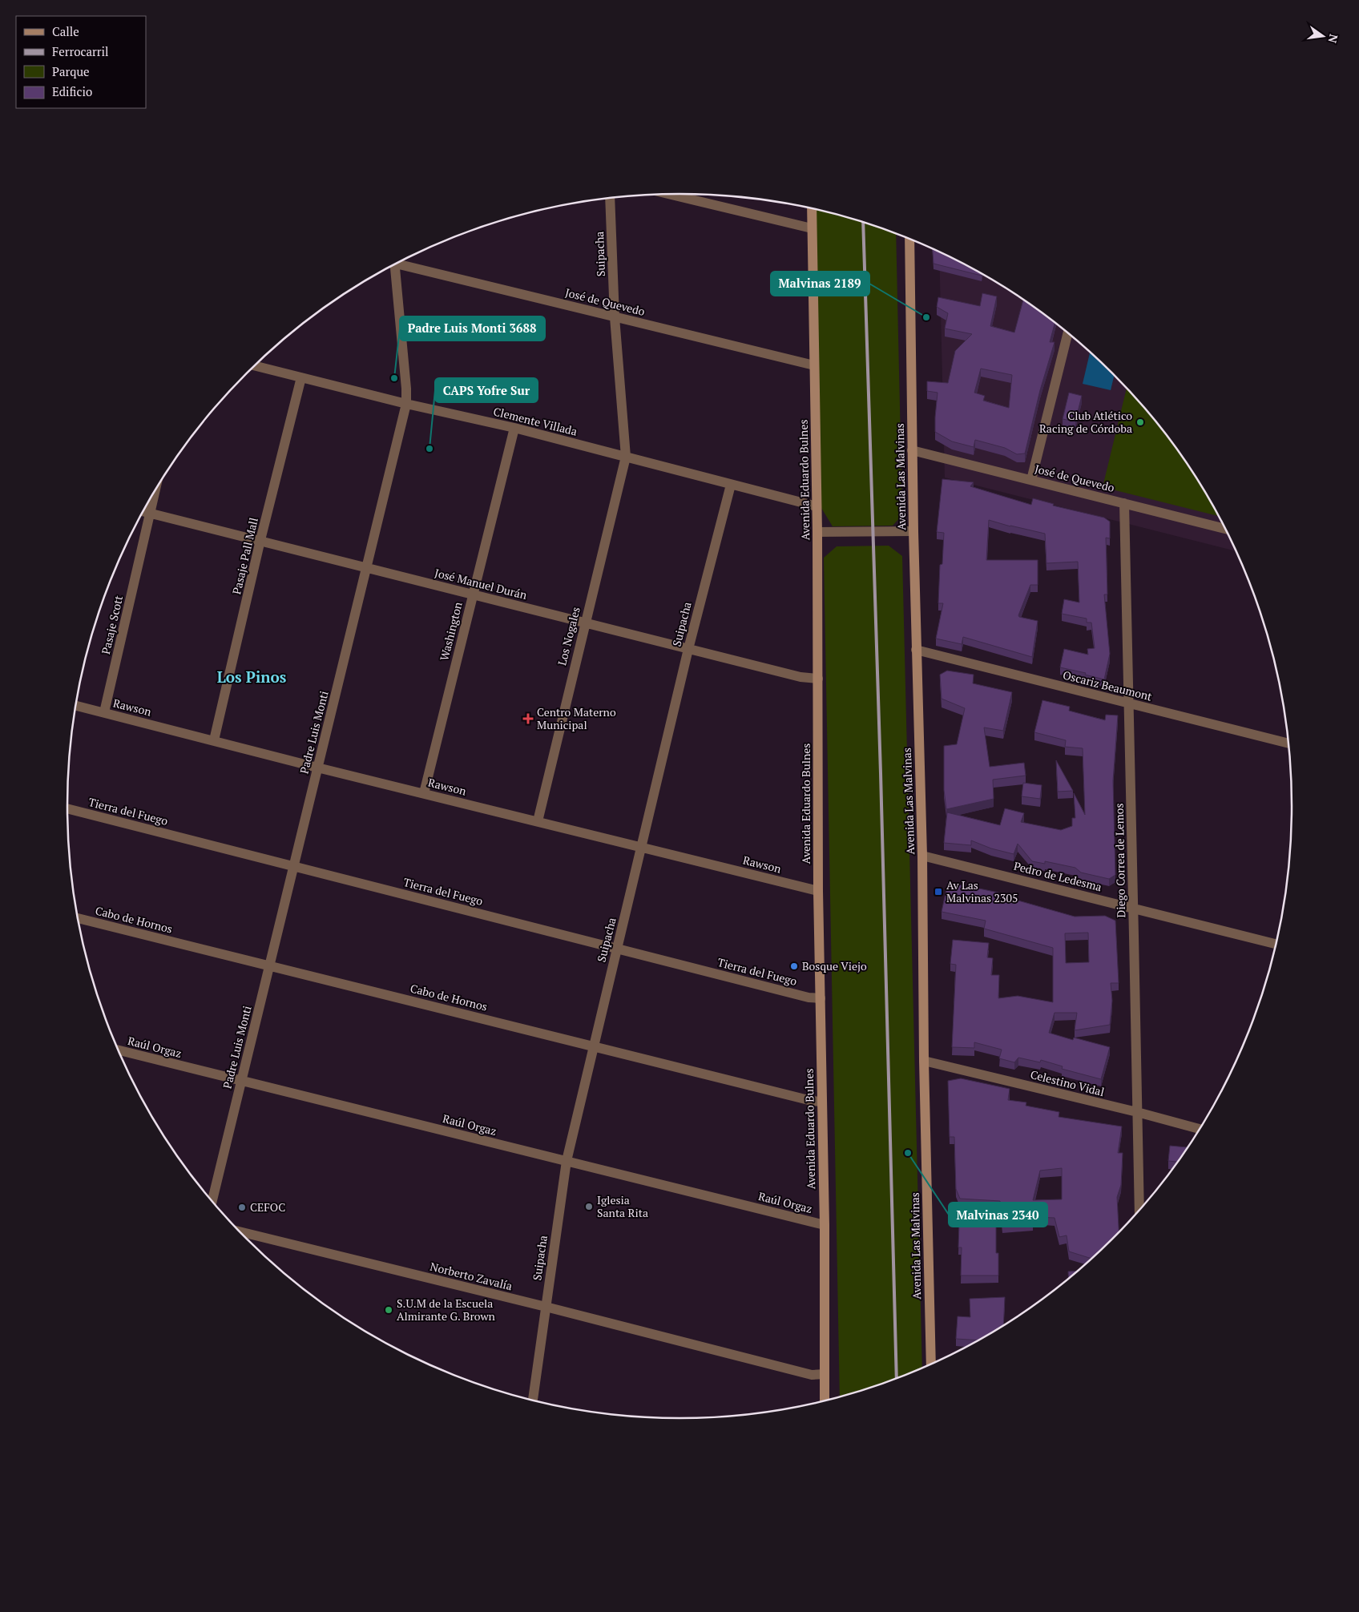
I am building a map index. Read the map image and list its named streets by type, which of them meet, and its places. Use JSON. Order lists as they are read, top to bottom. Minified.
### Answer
{"streets":{"main road":["Avenida Las Malvinas","Avenida Eduardo Bulnes"],"street":["Suipacha","José de Quevedo","Clemente Villada","Pasaje Pall Mall","José Manuel Durán","Pasaje Scott","Washington","Los Nogales","Oscariz Beaumont","Rawson","Padre Luis Monti","Tierra del Fuego","Diego Correa de Lemos","Pedro de Ledesma","Cabo de Hornos","Raúl Orgaz","Celestino Vidal","Norberto Zavalía"]},"crossings":[["Suipacha","José de Quevedo"],["Suipacha","Clemente Villada"],["Suipacha","José Manuel Durán"],["Suipacha","Los Nogales"],["Suipacha","Rawson"],["Suipacha","Tierra del Fuego"],["Suipacha","Cabo de Hornos"],["Suipacha","Raúl Orgaz"],["Suipacha","Norberto Zavalía"],["José de Quevedo","Avenida Las Malvinas"],["José de Quevedo","Avenida Eduardo Bulnes"],["José de Quevedo","Diego Correa de Lemos"],["Clemente Villada","Avenida Eduardo Bulnes"],["Clemente Villada","Pasaje Pall Mall"],["Clemente Villada","Washington"],["Clemente Villada","Los Nogales"],["Clemente Villada","Padre Luis Monti"],["Avenida Las Malvinas","Oscariz Beaumont"],["Avenida Las Malvinas","Pedro de Ledesma"],["Avenida Las Malvinas","Celestino Vidal"],["Avenida Eduardo Bulnes","José Manuel Durán"],["Avenida Eduardo Bulnes","Rawson"],["Avenida Eduardo Bulnes","Tierra del Fuego"],["Avenida Eduardo Bulnes","Cabo de Hornos"],["Avenida Eduardo Bulnes","Raúl Orgaz"],["Avenida Eduardo Bulnes","Norberto Zavalía"],["Pasaje Pall Mall","José Manuel Durán"],["Pasaje Pall Mall","Rawson"],["José Manuel Durán","Pasaje Scott"],["José Manuel Durán","Washington"],["José Manuel Durán","Los Nogales"],["José Manuel Durán","Padre Luis Monti"],["Pasaje Scott","Rawson"],["Washington","Rawson"],["Los Nogales","Rawson"],["Oscariz Beaumont","Diego Correa de Lemos"],["Rawson","Padre Luis Monti"],["Padre Luis Monti","Tierra del Fuego"],["Padre Luis Monti","Cabo de Hornos"],["Padre Luis Monti","Raúl Orgaz"],["Diego Correa de Lemos","Pedro de Ledesma"],["Diego Correa de Lemos","Celestino Vidal"]],"districts":["Los Pinos"],"places":{"other":["Malvinas 2189","Padre Luis Monti 3688","Club Atlético Racing de Córdoba","CAPS Yofre Sur","Bosque Viejo","Malvinas 2340","Iglesia Santa Rita","CEFOC","S.U.M de la Escuela Almirante G. Brown"],"health":["Centro Materno Municipal"],"transit":["Av Las Malvinas 2305"]},"legend":["Calle","Ferrocarril","Parque","Edificio"],"north":"right"}
